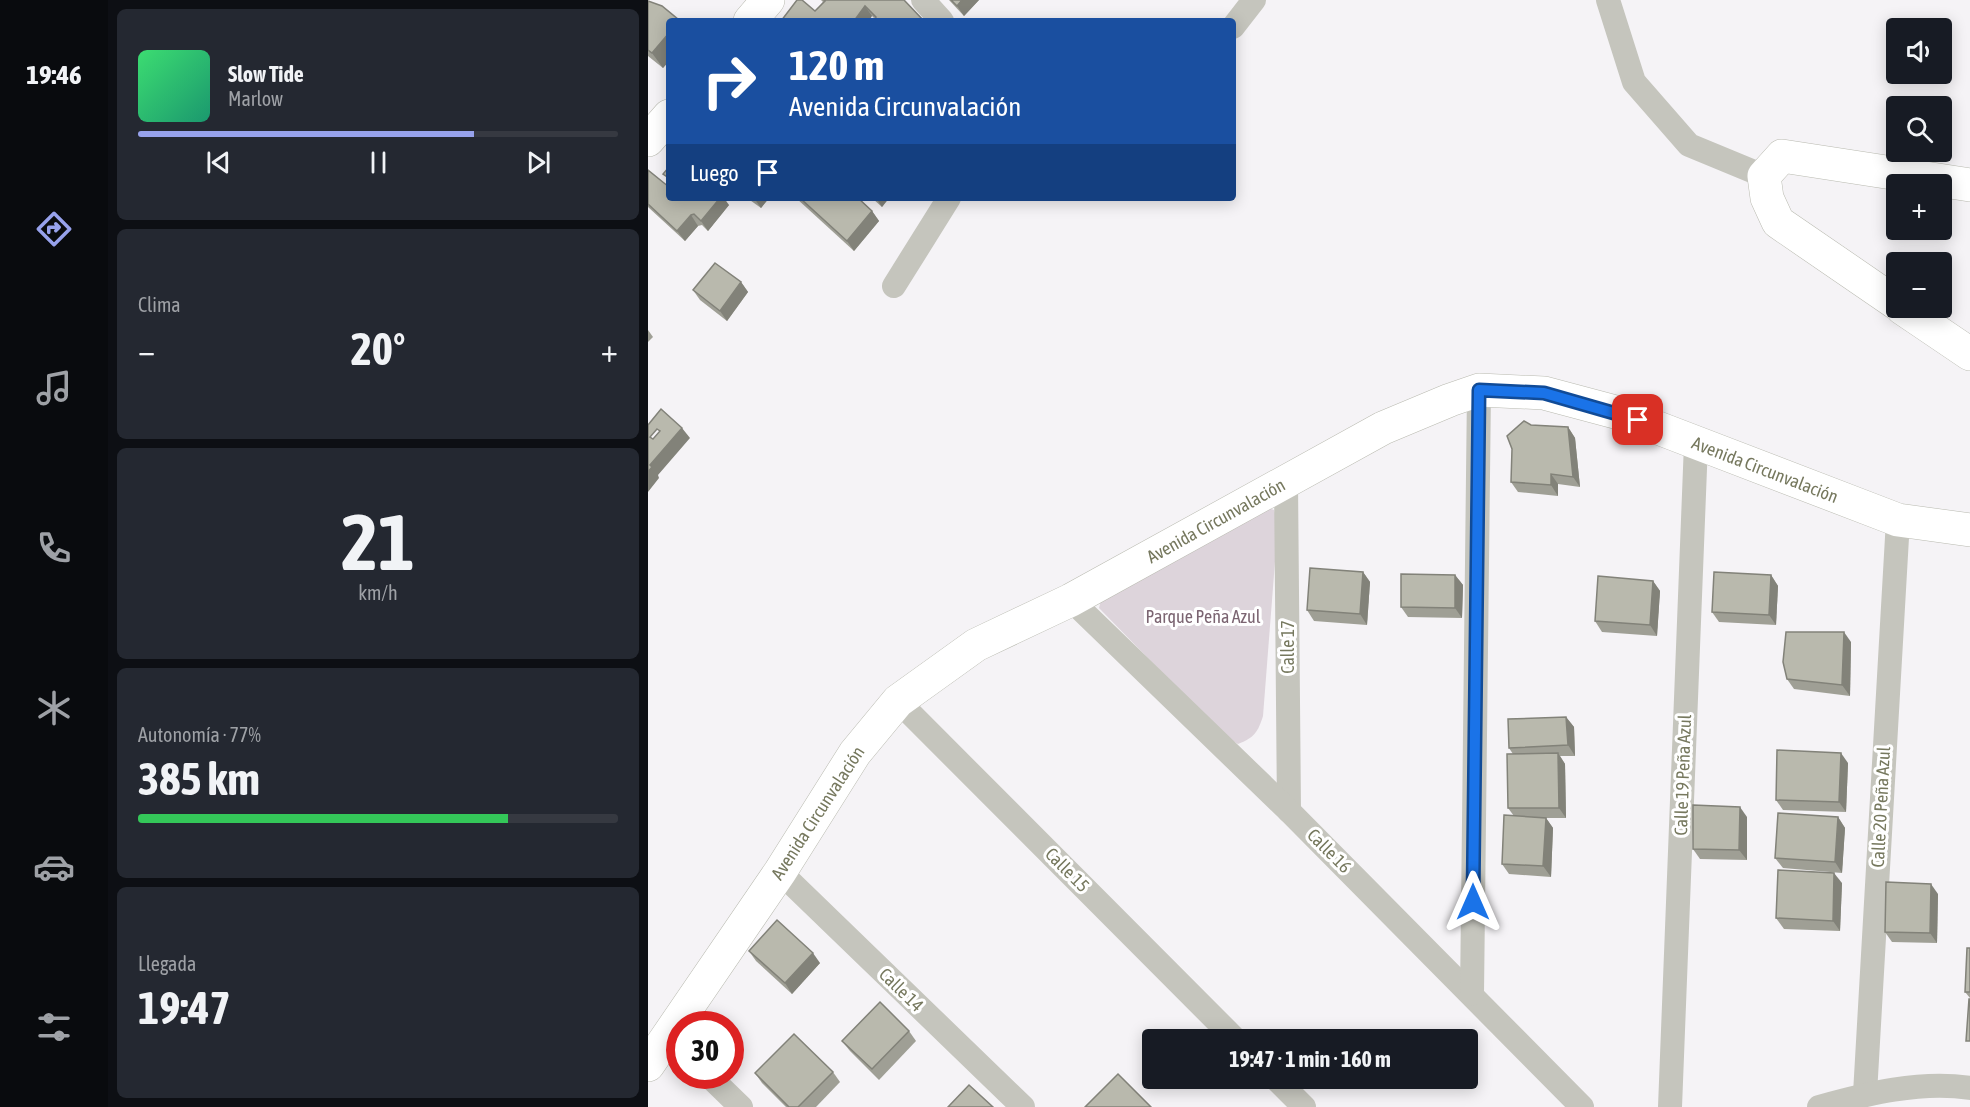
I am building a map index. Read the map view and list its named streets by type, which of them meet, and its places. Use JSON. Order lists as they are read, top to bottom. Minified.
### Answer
{"streets":{"street":["Avenida Circunvalación","Calle 17","Calle 19 Peña Azul","Calle 20 Peña Azul","Calle 16","Calle 15","Calle 14"]},"crossings":[["Avenida Circunvalación","Calle 17"],["Avenida Circunvalación","Calle 19 Peña Azul"],["Avenida Circunvalación","Calle 20 Peña Azul"],["Avenida Circunvalación","Calle 16"],["Avenida Circunvalación","Calle 15"],["Avenida Circunvalación","Calle 14"],["Calle 17","Calle 16"]],"parks":["Parque Peña Azul"],"page":{"tabs":"19:46","map_buttons":["+","−"],"turn":["120 m","Avenida Circunvalación"],"song":["Slow Tide","Marlow"],"then":"Luego","tile":["Clima",["21","km/h"],["Autonomía · 77%","385 km"],["Llegada","19:47"]],"heat":["−","20°","+"],"limit":"30","trip":"19:47 · 1 min · 160 m"}}
